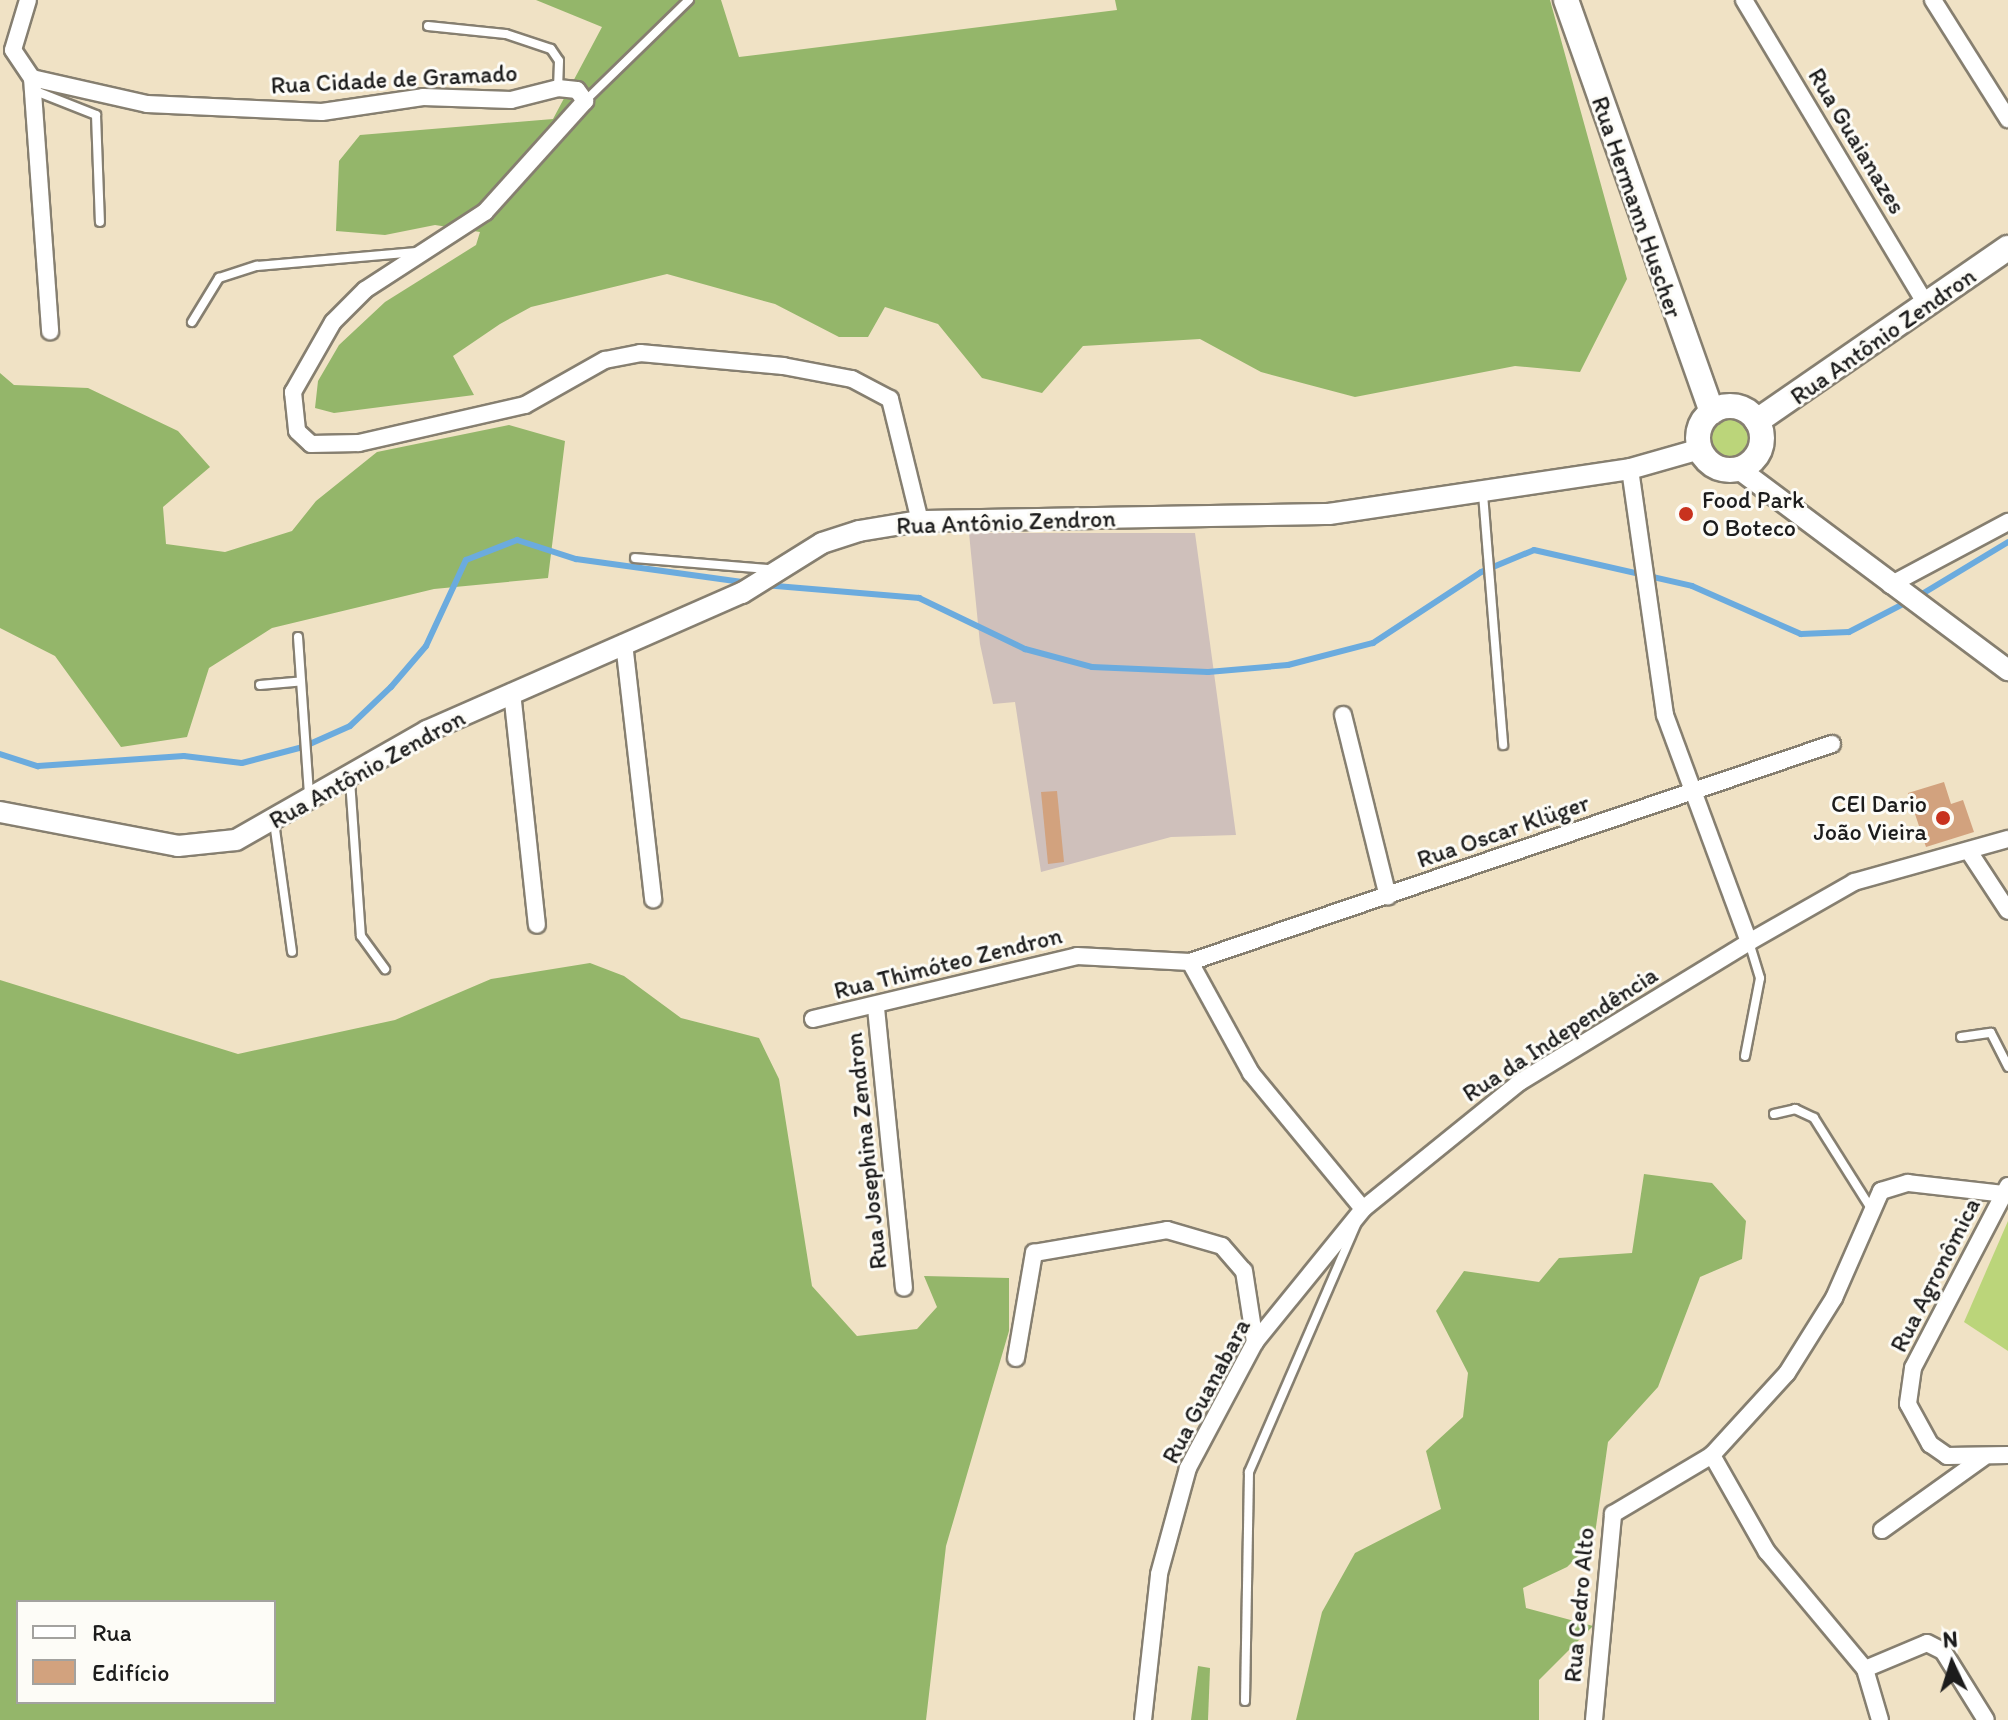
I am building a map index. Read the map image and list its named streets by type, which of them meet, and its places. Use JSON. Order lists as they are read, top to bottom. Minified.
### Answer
{"streets":{"main road":["Rua Hermann Huscher","Rua Antônio Zendron"],"street":["Rua Cidade de Gramado","Rua Guaianazes","Rua Oscar Klüger","Rua Thimóteo Zendron","Rua da Independência","Rua Josephina Zendron","Rua Agronômica","Rua Guanabara","Rua Cedro Alto"]},"crossings":[["Rua Guaianazes","Rua Antônio Zendron"],["Rua Hermann Huscher","Rua Antônio Zendron"],["Rua Oscar Klüger","Rua Thimóteo Zendron"],["Rua Thimóteo Zendron","Rua Josephina Zendron"],["Rua da Independência","Rua Guanabara"]],"places":["Food Park O Boteco","CEI Dario João Vieira"],"legend":["Rua","Edifício"],"north":"top"}
